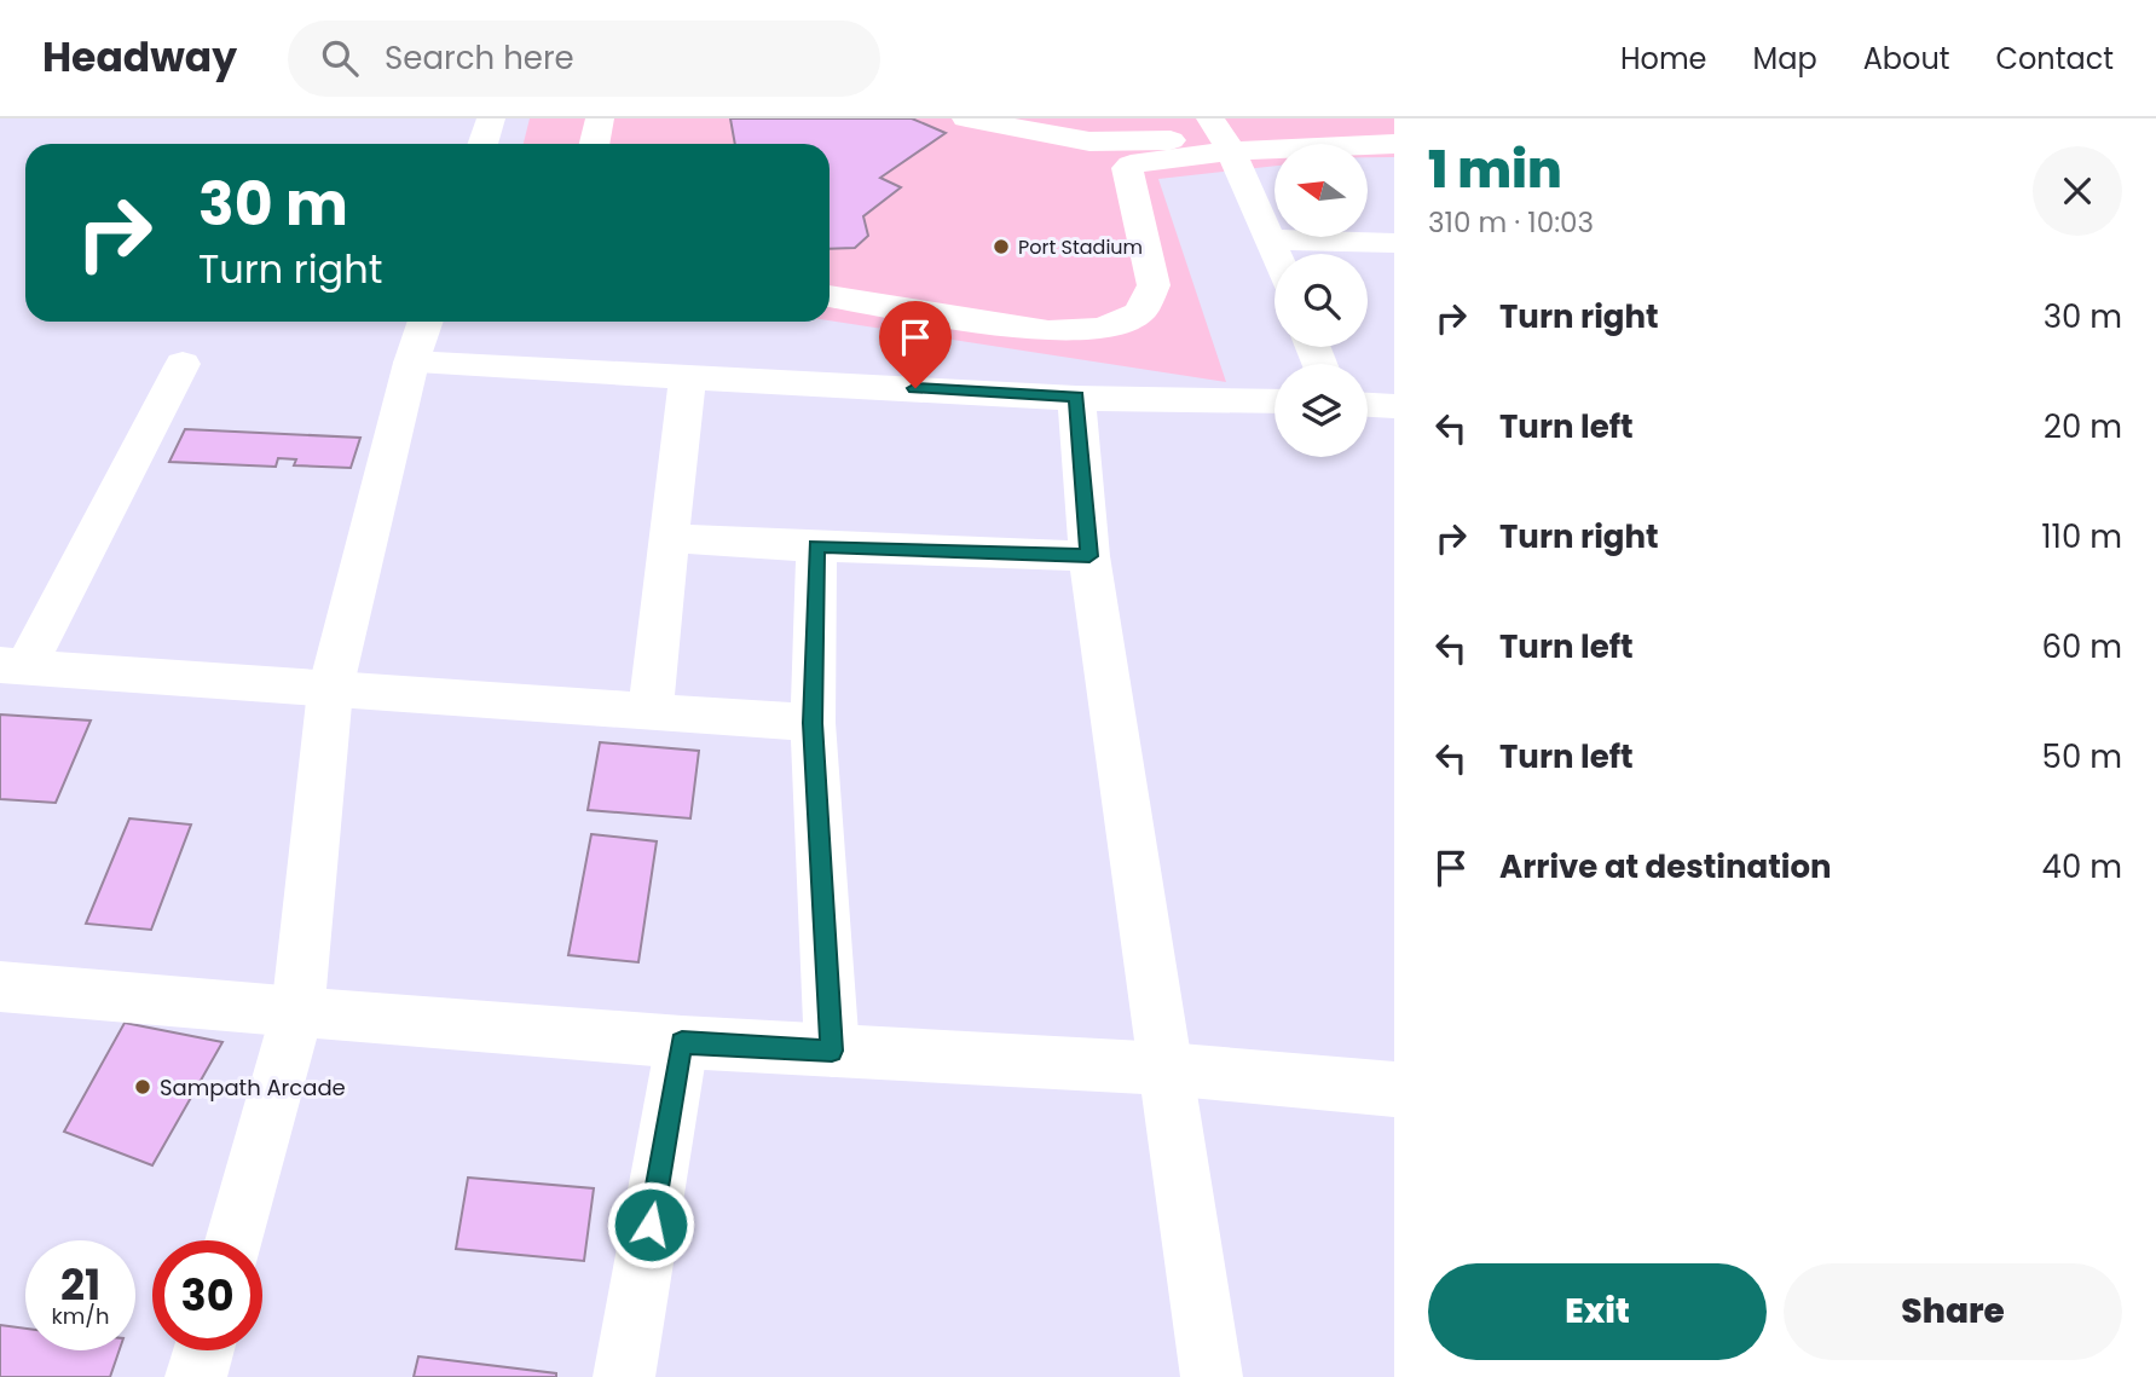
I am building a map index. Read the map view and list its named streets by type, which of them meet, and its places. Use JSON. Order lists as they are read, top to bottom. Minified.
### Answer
{"places":["Port Stadium","Sampath Arcade"],"north":"left","page":{"header":"Headway","search":"Search here","nav":["Home","Map","About","Contact"],"heading":["1 min","310 m · 10:03"],"turn":["30 m","Turn right"],"list":[{"name":"Turn right","value":"30 m"},{"name":"Turn left","value":"20 m"},{"name":"Turn right","value":"110 m"},{"name":"Turn left","value":"60 m"},{"name":"Turn left","value":"50 m"},{"name":"Arrive at destination","value":"40 m"}],"speed":"21 km/h","limit":"30","buttons":["Exit","Share"]}}
